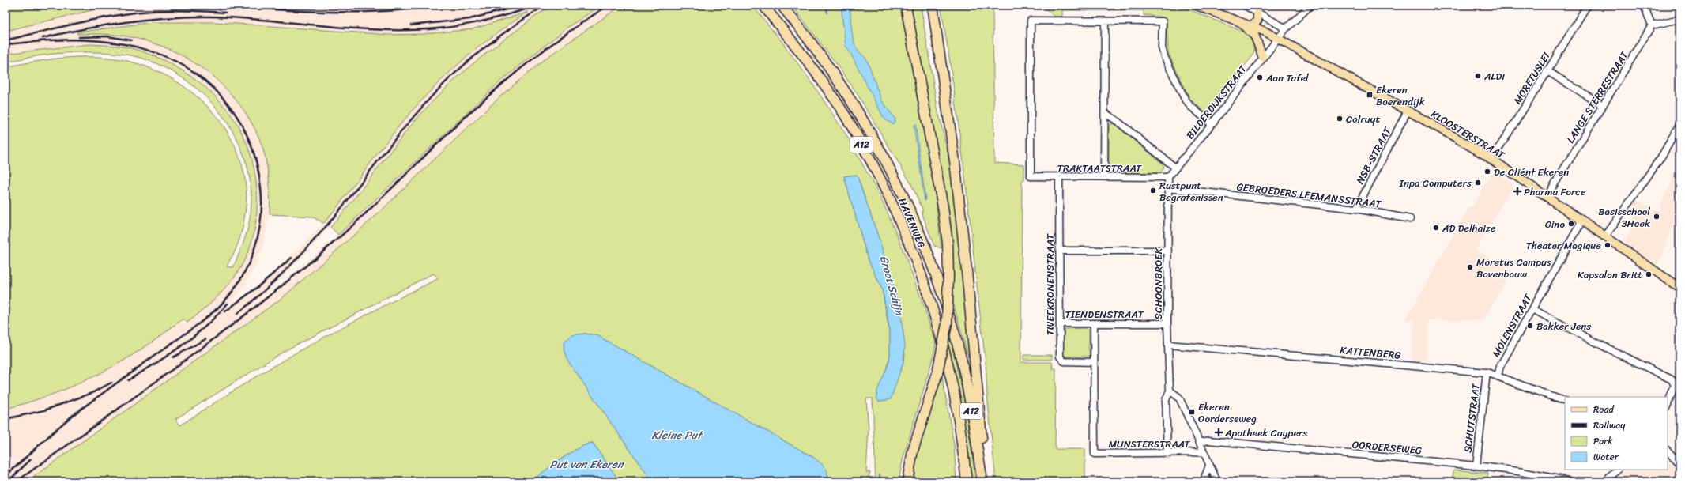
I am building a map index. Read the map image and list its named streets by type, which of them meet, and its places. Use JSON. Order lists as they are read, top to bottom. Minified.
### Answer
{"streets":{"highway":["A12","HAVENWEG"],"main road":["KLOOSTERSTRAAT"],"street":["MORETUSLEI","LANGE STERRESTRAAT","BILDERDIJKSTRAAT","NSB-STRAAT","TRAKTAATSTRAAT","GEBROEDERS LEEMANSSTRAAT","SCHOONBROEK","TWEEKRONENSTRAAT","TIENDENSTRAAT","MOLENSTRAAT","KATTENBERG","SCHUTSTRAAT","MUNSTERSTRAAT","OORDERSEWEG"]},"crossings":[["MORETUSLEI","KLOOSTERSTRAAT"],["LANGE STERRESTRAAT","KLOOSTERSTRAAT"],["BILDERDIJKSTRAAT","KLOOSTERSTRAAT"],["BILDERDIJKSTRAAT","TRAKTAATSTRAAT"],["BILDERDIJKSTRAAT","SCHOONBROEK"],["KLOOSTERSTRAAT","NSB-STRAAT"],["KLOOSTERSTRAAT","MOLENSTRAAT"],["NSB-STRAAT","GEBROEDERS LEEMANSSTRAAT"],["TRAKTAATSTRAAT","SCHOONBROEK"],["TRAKTAATSTRAAT","TWEEKRONENSTRAAT"],["GEBROEDERS LEEMANSSTRAAT","SCHOONBROEK"],["SCHOONBROEK","TIENDENSTRAAT"],["SCHOONBROEK","KATTENBERG"],["SCHOONBROEK","MUNSTERSTRAAT"],["TWEEKRONENSTRAAT","TIENDENSTRAAT"],["TWEEKRONENSTRAAT","MUNSTERSTRAAT"],["MOLENSTRAAT","KATTENBERG"],["KATTENBERG","SCHUTSTRAAT"],["SCHUTSTRAAT","OORDERSEWEG"]],"water":["Groot Schijn","Kleine Put","Put van Ekeren"],"places":{"other":["ALDI","Aan Tafel","Colruyt","De Cliént Ekeren","Inpa Computers","Rustpunt Begrafenissen","Basisschool 3Hoek","Gino","AD Delhaize","Theater Magique","Moretus Campus Bovenbouw","Kapsalon Britt","Bakker Jens"],"transit":["Ekeren Boerendijk","Ekeren Oorderseweg"],"health":["Pharma Force","Apotheek Cuypers"]},"legend":["Road","Railway","Park","Water"]}
